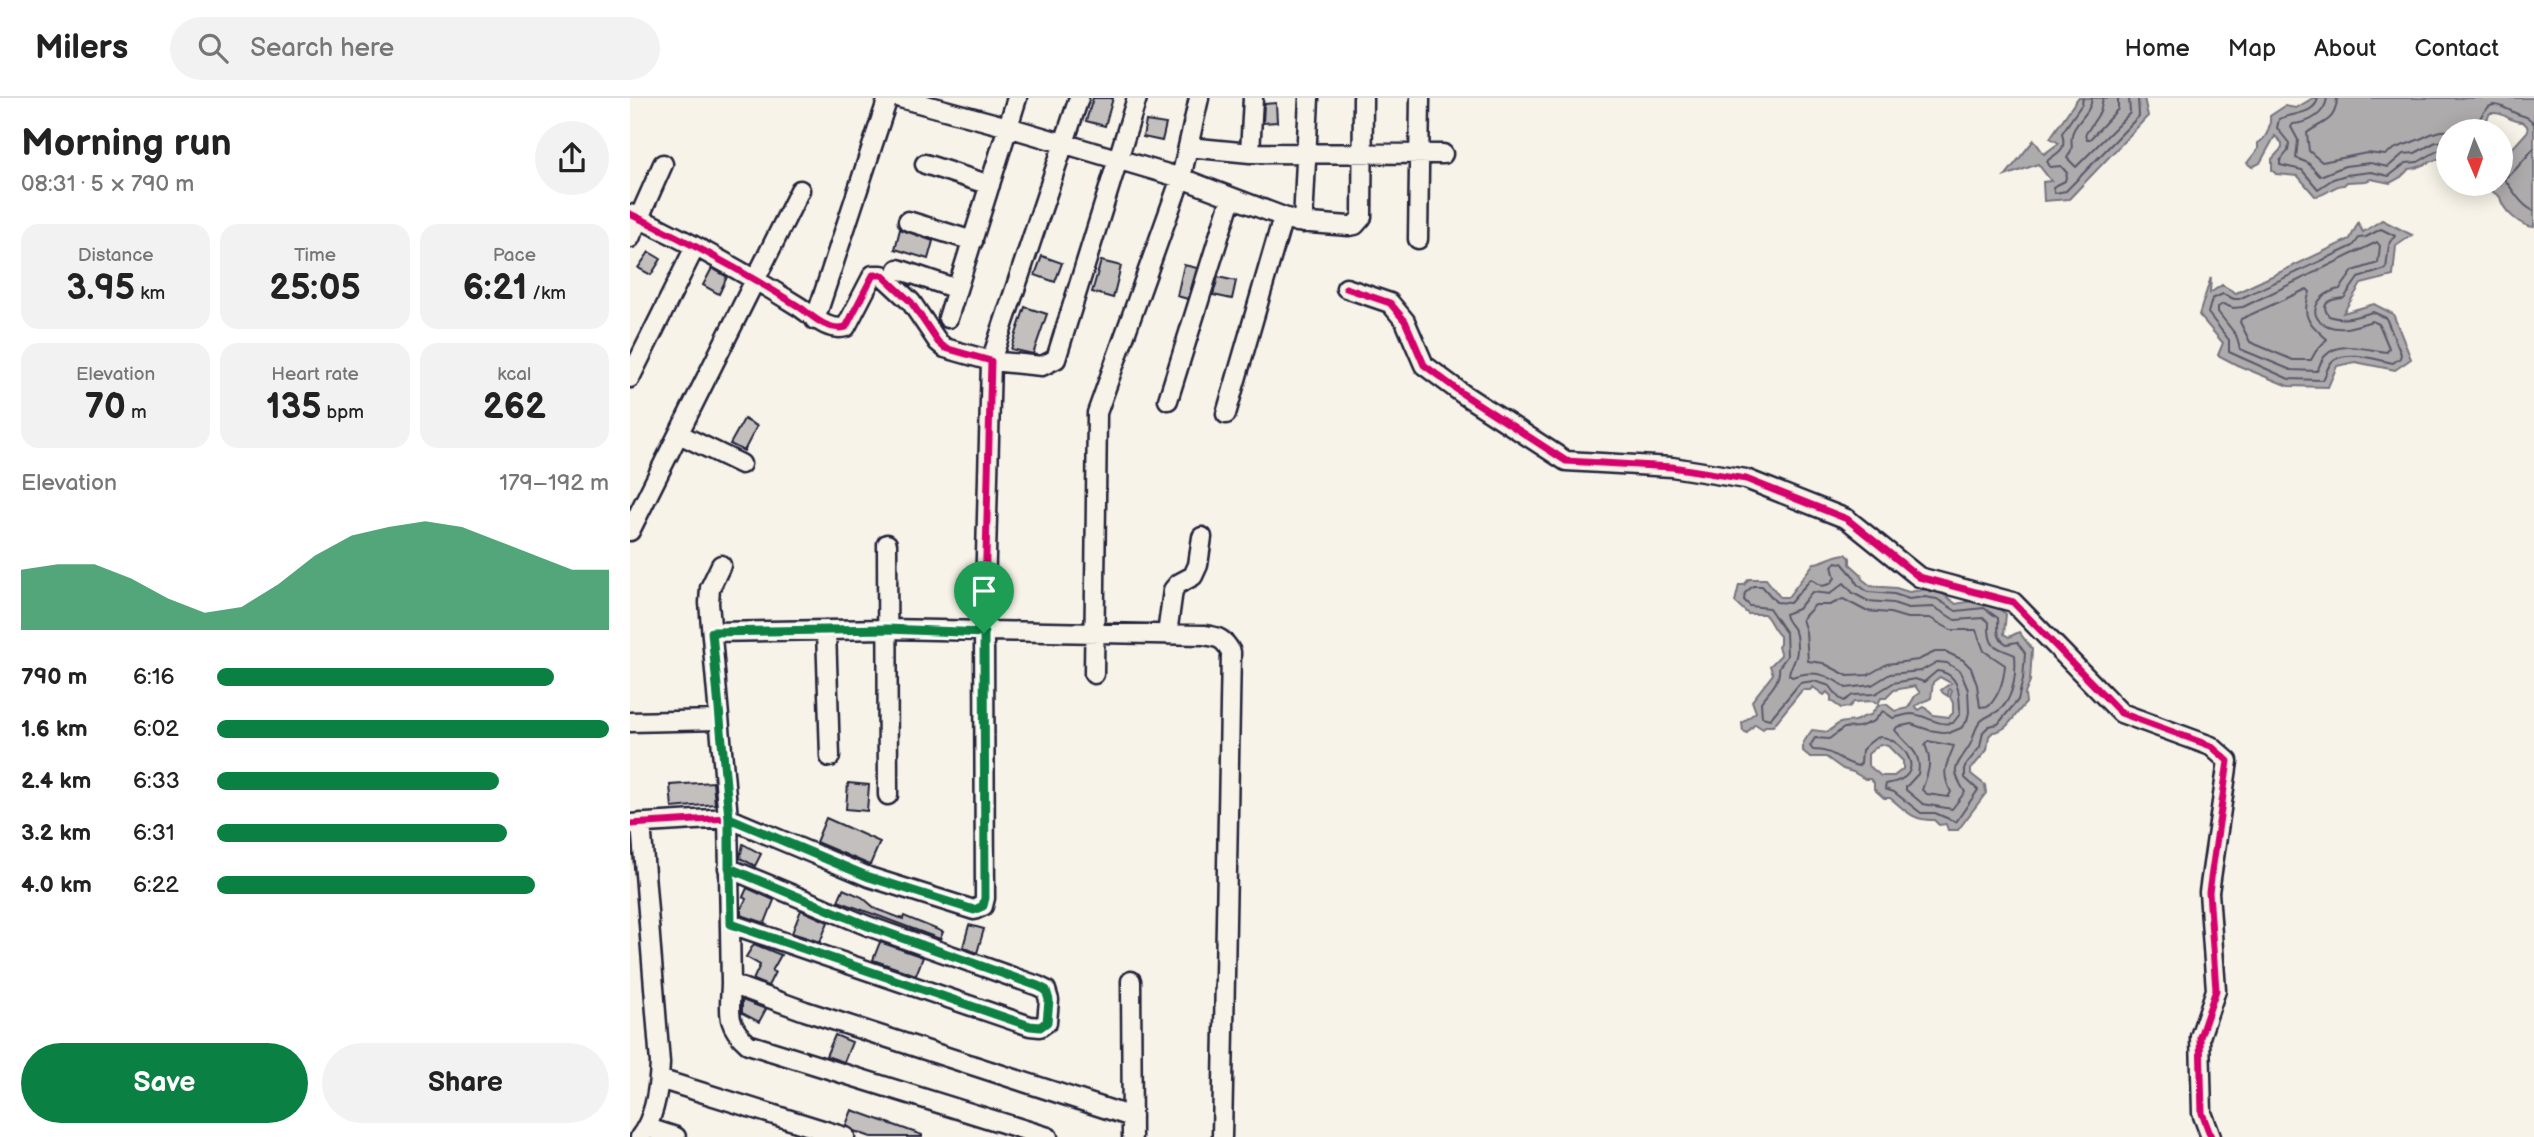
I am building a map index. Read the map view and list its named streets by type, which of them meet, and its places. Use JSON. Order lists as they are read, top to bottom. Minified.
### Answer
{"north":"bottom","page":{"header":"Milers","search":"Search here","nav":["Home","Map","About","Contact"],"heading":["Morning run","08:31 · 5 × 790 m"],"stats":[["Distance","3.95 km"],["Time","25:05"],["Pace","6:21 /km"],["Elevation","70 m"],["Heart rate","135 bpm"],["kcal","262"]],"chart":["Elevation","179–192 m"],"list":[{"name":"790 m","note":"6:16"},{"name":"1.6 km","note":"6:02"},{"name":"2.4 km","note":"6:33"},{"name":"3.2 km","note":"6:31"},{"name":"4.0 km","note":"6:22"}],"buttons":["Save","Share"]}}
